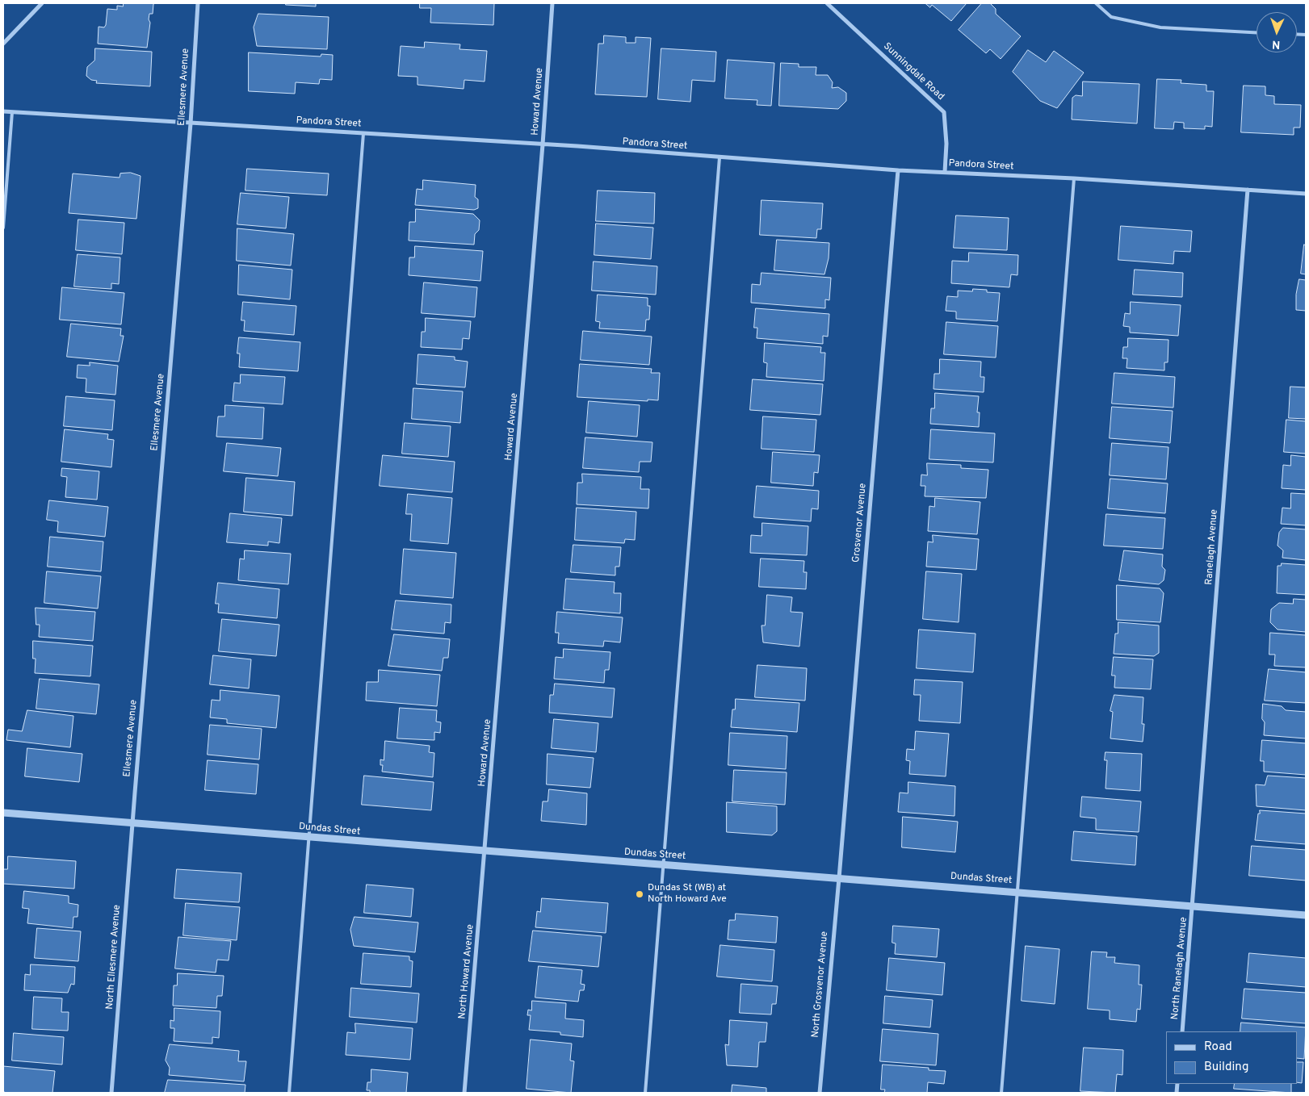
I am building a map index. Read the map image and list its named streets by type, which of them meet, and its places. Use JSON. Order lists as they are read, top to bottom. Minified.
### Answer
{"streets":{"street":["Sunningdale Road","Ellesmere Avenue","Howard Avenue","Pandora Street","Grosvenor Avenue","Ranelagh Avenue","Dundas Street","North Ellesmere Avenue","North Ranelagh Avenue","North Howard Avenue","North Grosvenor Avenue"]},"crossings":[["Sunningdale Road","Pandora Street"],["Ellesmere Avenue","Pandora Street"],["Ellesmere Avenue","Dundas Street"],["Ellesmere Avenue","North Ellesmere Avenue"],["Howard Avenue","Pandora Street"],["Howard Avenue","Dundas Street"],["Howard Avenue","North Howard Avenue"],["Pandora Street","Grosvenor Avenue"],["Pandora Street","Ranelagh Avenue"],["Grosvenor Avenue","Dundas Street"],["Grosvenor Avenue","North Grosvenor Avenue"],["Ranelagh Avenue","Dundas Street"],["Ranelagh Avenue","North Ranelagh Avenue"],["Dundas Street","North Ellesmere Avenue"],["Dundas Street","North Ranelagh Avenue"],["Dundas Street","North Howard Avenue"],["Dundas Street","North Grosvenor Avenue"]],"places":["Dundas St (WB) at North Howard Ave"],"legend":["Road","Building"],"north":"bottom"}
